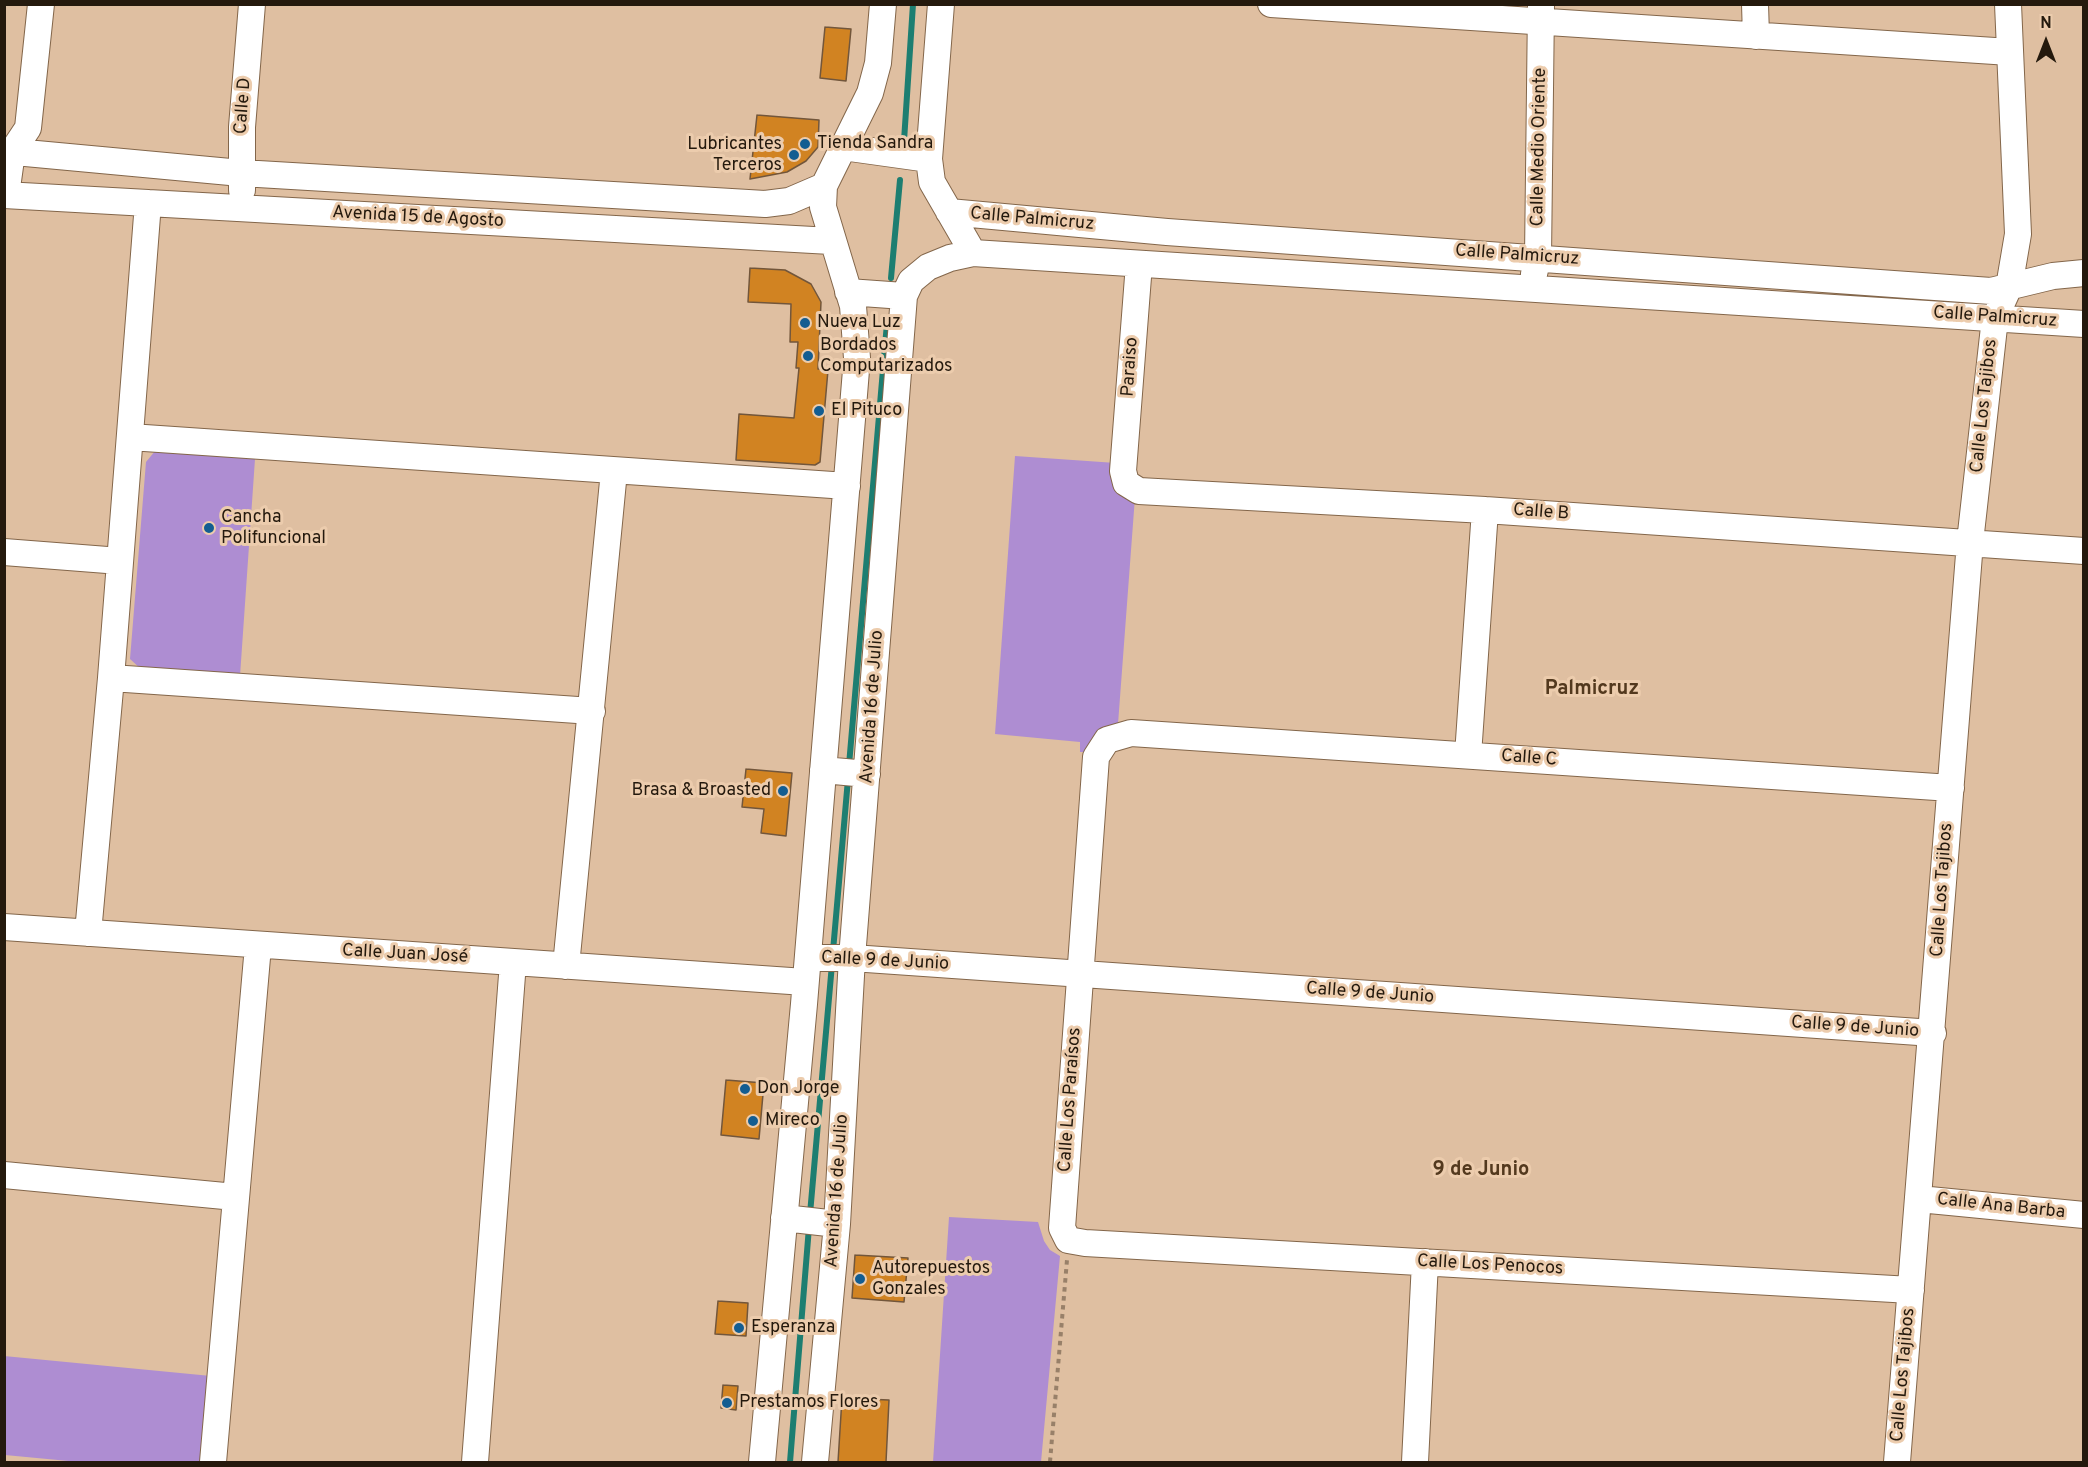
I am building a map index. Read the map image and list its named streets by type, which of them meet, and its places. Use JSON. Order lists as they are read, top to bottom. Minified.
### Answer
{"streets":{"street":["Calle D","Calle Medio Oriente","Avenida 15 de Agosto","Calle Palmicruz","Paraiso","Calle Los Tajibos","Calle B","Avenida 16 de Julio","Calle C","Calle Juan José","Calle 9 de Junio","Calle Los Paraísos","Calle Ana Barba","Calle Los Penocos"]},"crossings":[["Calle D","Avenida 15 de Agosto"],["Calle Medio Oriente","Calle Palmicruz"],["Avenida 15 de Agosto","Avenida 16 de Julio"],["Calle Palmicruz","Paraiso"],["Calle Palmicruz","Calle Los Tajibos"],["Paraiso","Calle B"],["Calle Los Tajibos","Calle B"],["Calle Los Tajibos","Calle C"],["Calle Los Tajibos","Calle 9 de Junio"],["Calle Los Tajibos","Calle Ana Barba"],["Calle Los Tajibos","Calle Los Penocos"],["Avenida 16 de Julio","Calle Juan José"],["Avenida 16 de Julio","Calle 9 de Junio"],["Calle C","Calle Los Paraísos"],["Calle Juan José","Calle 9 de Junio"],["Calle 9 de Junio","Calle Los Paraísos"],["Calle Los Paraísos","Calle Los Penocos"]],"districts":["Palmicruz","9 de Junio"],"places":["Tienda Sandra","Lubricantes Terceros","Nueva Luz","Bordados Computarizados","El Pituco","Cancha Polifuncional","Brasa & Broasted","Don Jorge","Mireco","Autorepuestos Gonzales","Esperanza","Prestamos Flores"],"north":"top"}
